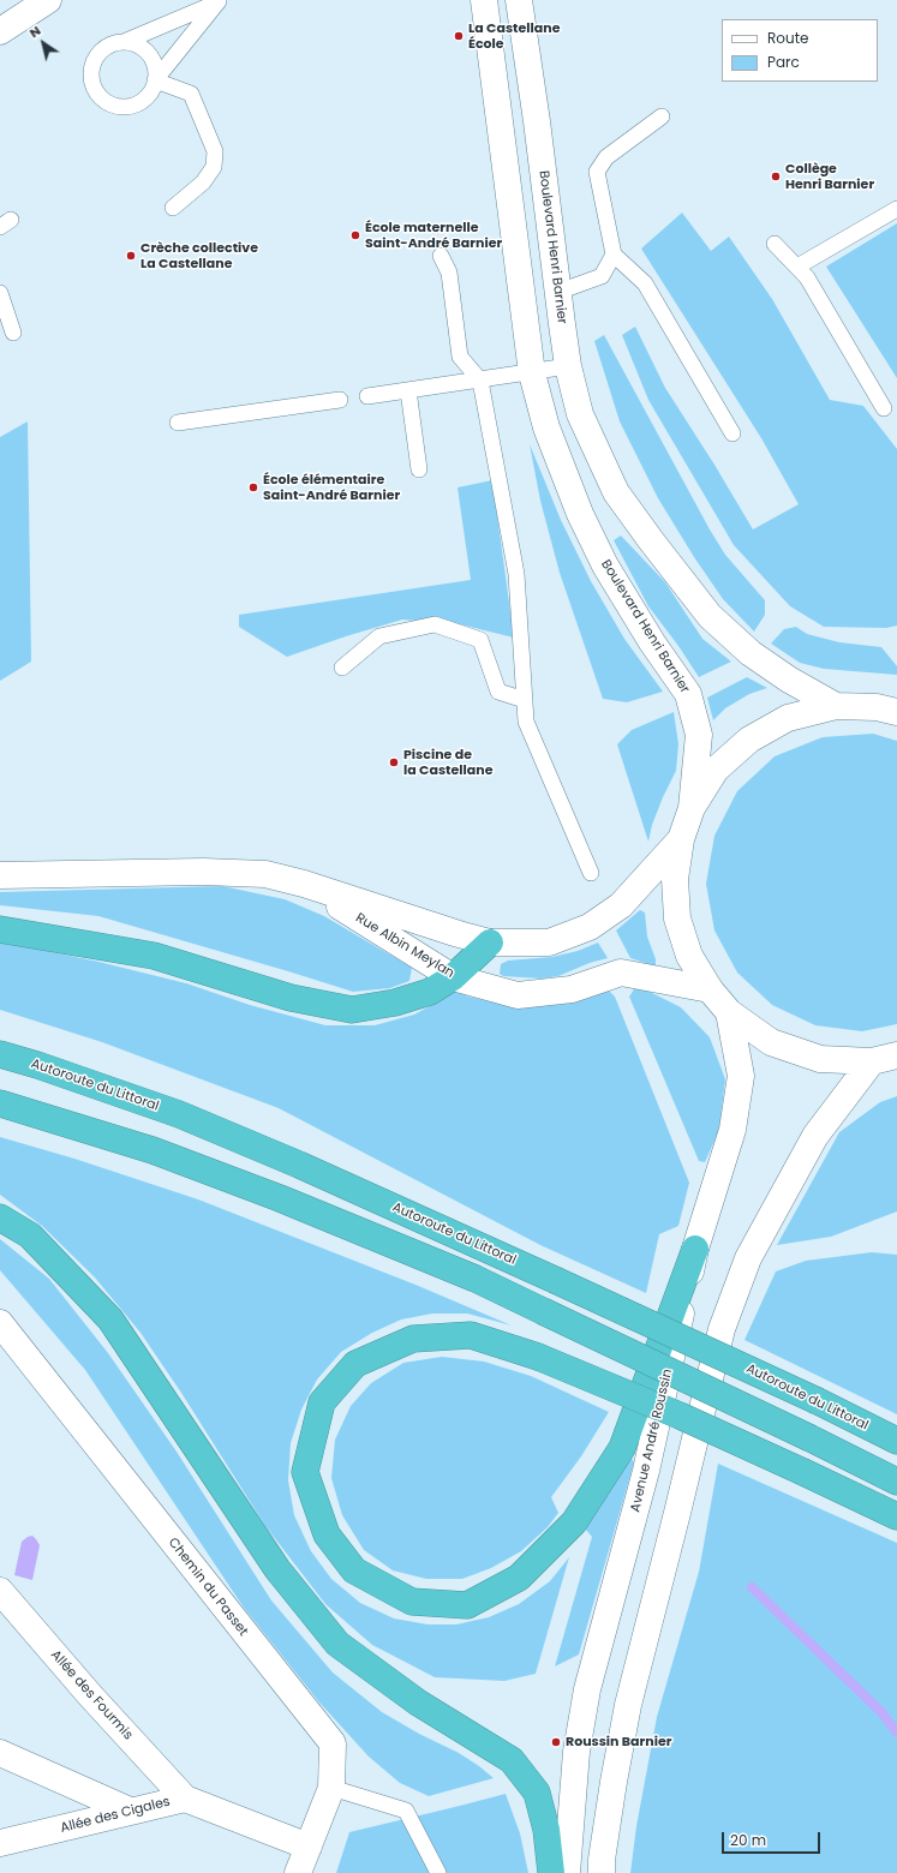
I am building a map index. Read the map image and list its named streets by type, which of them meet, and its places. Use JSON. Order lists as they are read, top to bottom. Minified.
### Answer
{"streets":{"highway":["Autoroute du Littoral"],"main road":["Boulevard Henri Barnier","Rue Albin Meylan","Avenue André Roussin","Chemin du Passet","Allée des Fourmis","Allée des Cigales"]},"crossings":[["Chemin du Passet","Allée des Cigales"],["Allée des Fourmis","Allée des Cigales"]],"places":["La Castellane École","Collège Henri Barnier","École maternelle Saint-André Barnier","Crèche collective La Castellane","École élémentaire Saint-André Barnier","Piscine de la Castellane","Roussin Barnier"],"legend":["Route","Parc"],"scale_bar":"20 m","north":"top left"}
